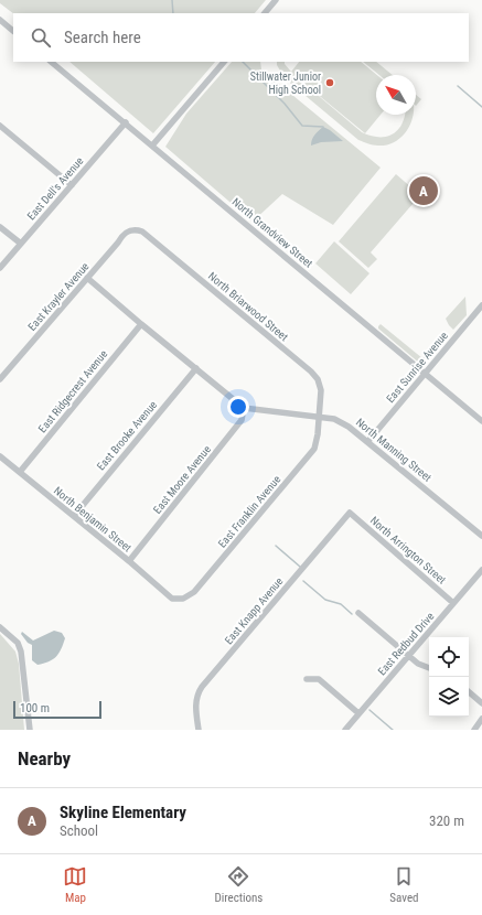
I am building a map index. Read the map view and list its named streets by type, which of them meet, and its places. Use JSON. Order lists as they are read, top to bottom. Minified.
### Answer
{"streets":{"street":["East Dell's Avenue","North Grandview Street","East Krayler Avenue","North Briarwood Street","East Sunrise Avenue","East Ridgecrest Avenue","East Brooke Avenue","North Manning Street","East Moore Avenue","East Franklin Avenue","North Benjamin Street","North Arrington Street","East Knapp Avenue","East Redbud Drive"]},"crossings":[["East Dell's Avenue","North Grandview Street"],["North Grandview Street","East Sunrise Avenue"],["East Krayler Avenue","North Briarwood Street"],["North Briarwood Street","North Manning Street"],["North Briarwood Street","East Franklin Avenue"],["East Sunrise Avenue","North Manning Street"],["East Ridgecrest Avenue","North Benjamin Street"],["East Brooke Avenue","North Benjamin Street"],["North Manning Street","East Moore Avenue"],["North Manning Street","East Franklin Avenue"],["East Moore Avenue","North Benjamin Street"],["East Franklin Avenue","North Benjamin Street"],["North Arrington Street","East Knapp Avenue"],["North Arrington Street","East Redbud Drive"]],"places":["Stillwater Junior High School"],"scale_bar":"100 m","north":"top left","page":{"search":"Search here","pins":"A","scale":"100 m","heading":"Nearby","list":[{"mark":"A","name":"Skyline Elementary","note":"School","value":"320 m"}],"nav":["Map","Directions","Saved"]}}
